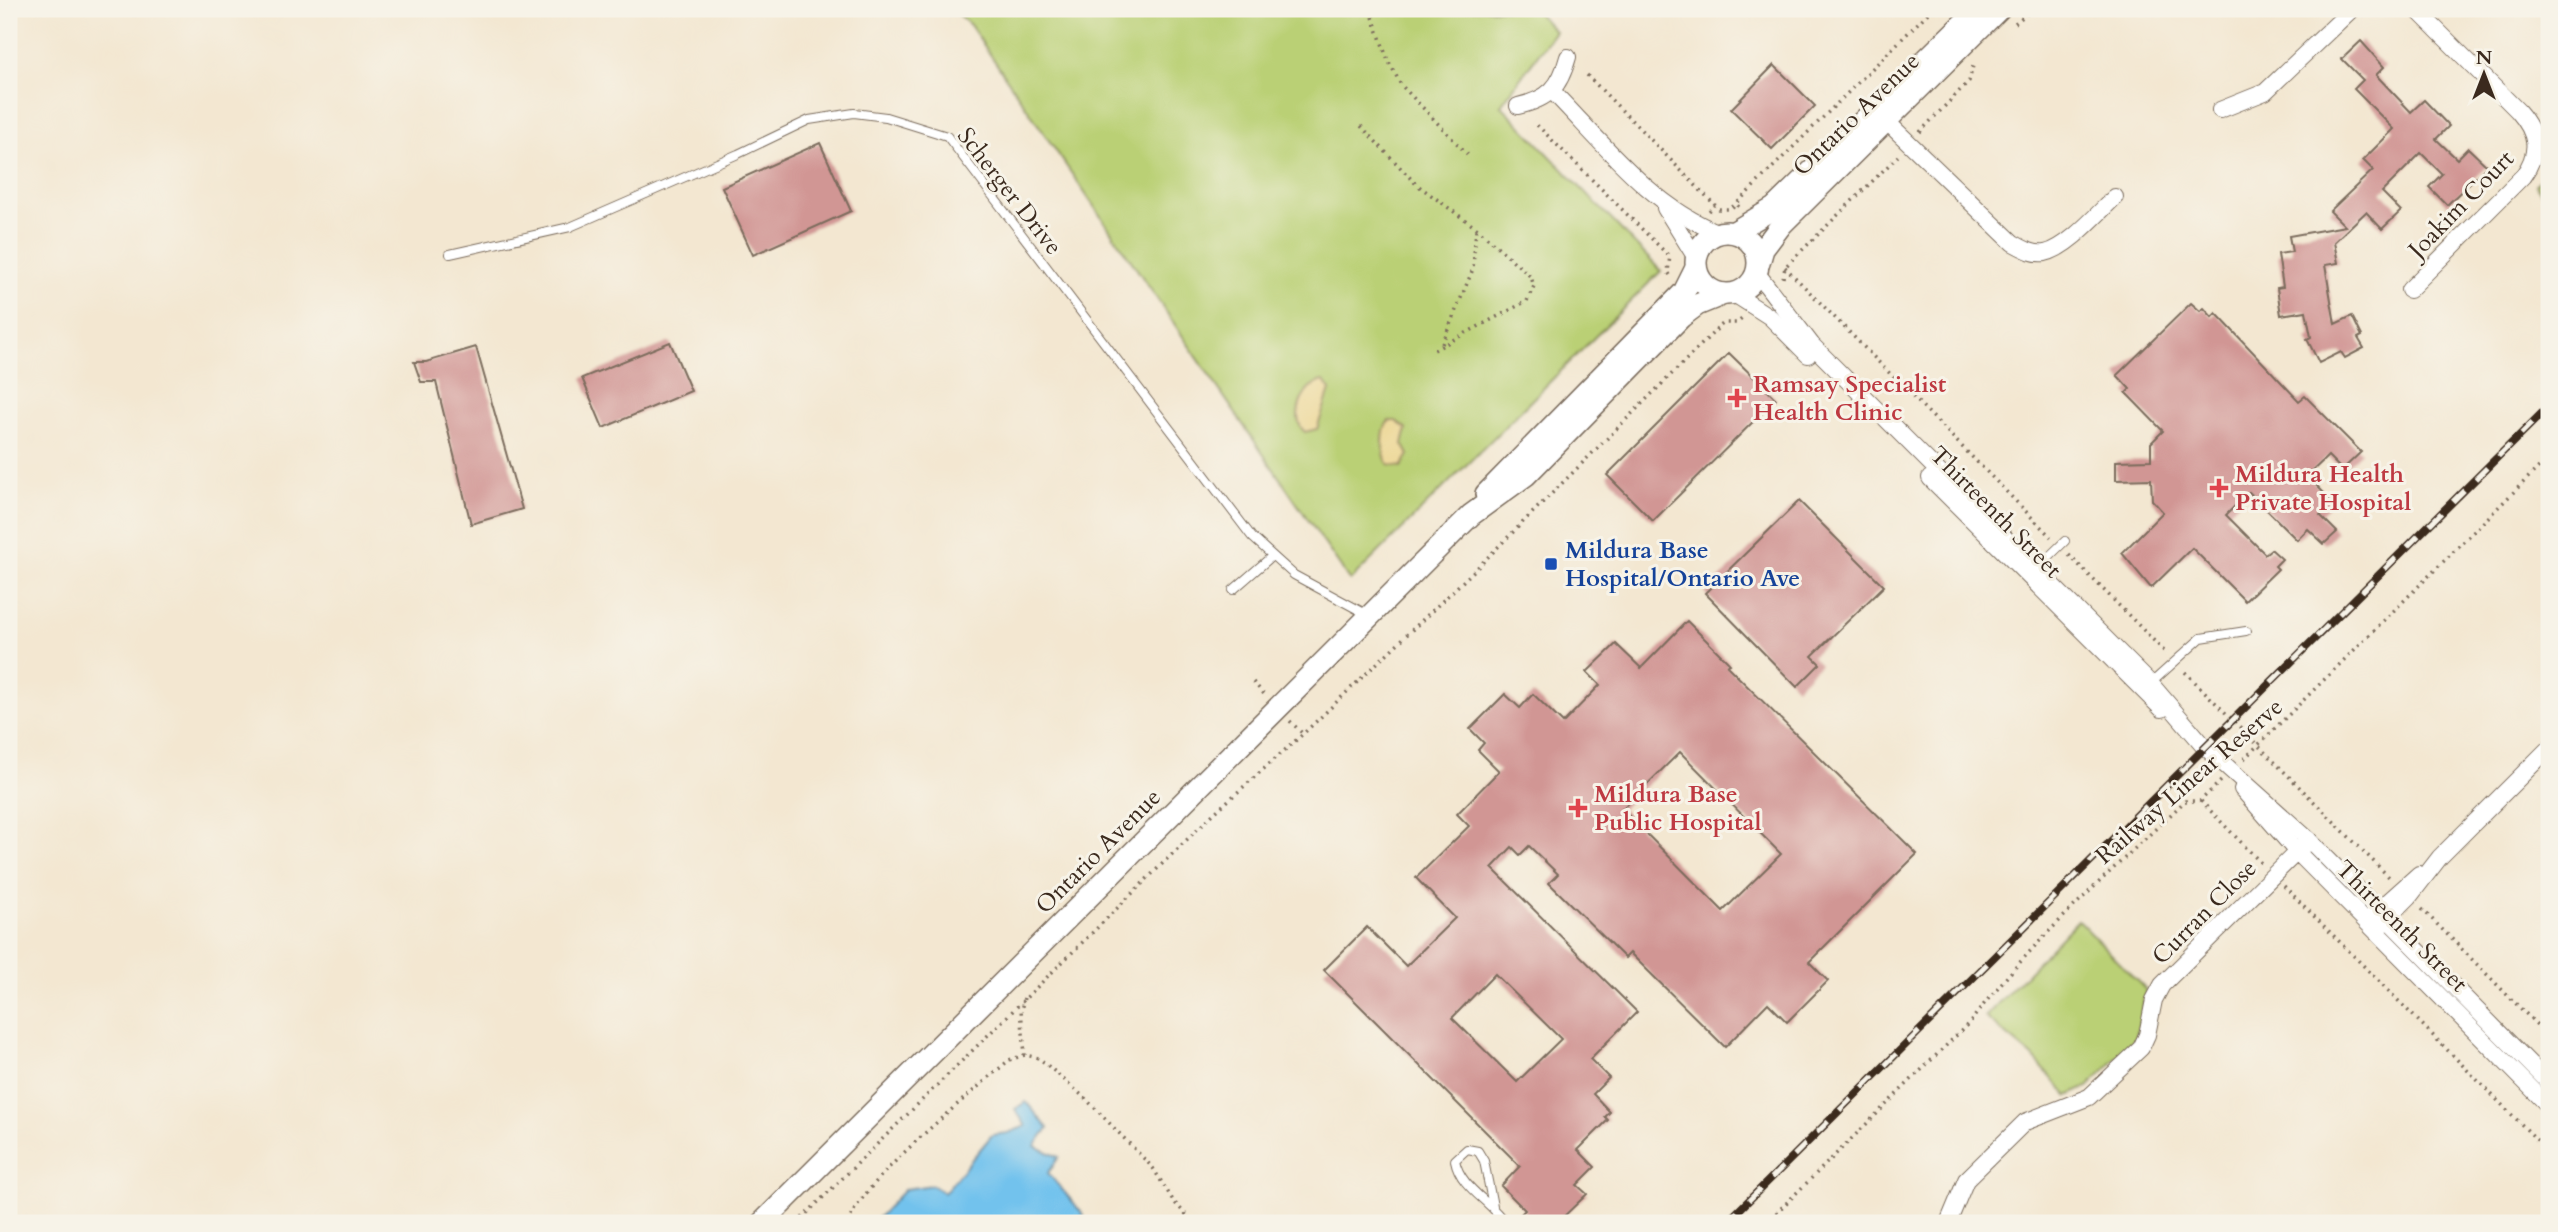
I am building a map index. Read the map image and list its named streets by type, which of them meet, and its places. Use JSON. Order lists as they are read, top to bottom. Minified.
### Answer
{"streets":{"street":["Ontario Avenue","Joakim Court","Thirteenth Street","Curran Close"],"lane":["Scherger Drive"],"path":["Railway Linear Reserve"]},"crossings":[["Ontario Avenue","Scherger Drive"],["Ontario Avenue","Thirteenth Street"],["Thirteenth Street","Railway Linear Reserve"],["Thirteenth Street","Curran Close"]],"places":{"health":["Ramsay Specialist Health Clinic","Mildura Health Private Hospital","Mildura Base Public Hospital"],"transit":["Mildura Base Hospital/Ontario Ave"]},"north":"top"}
